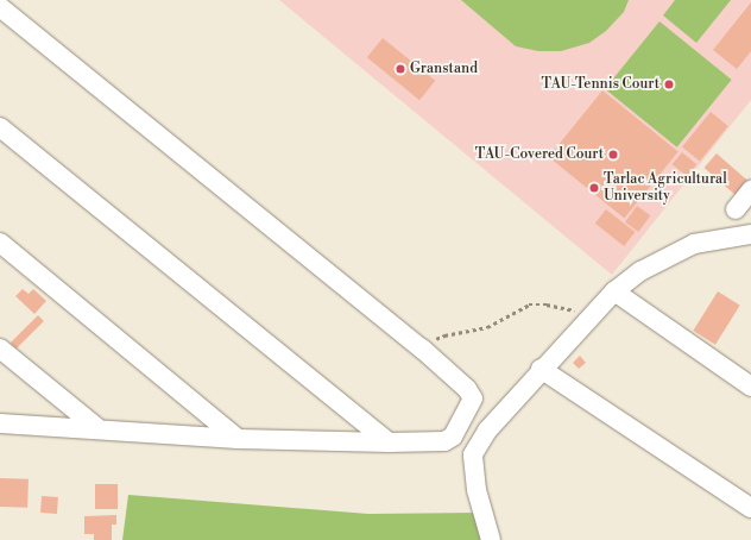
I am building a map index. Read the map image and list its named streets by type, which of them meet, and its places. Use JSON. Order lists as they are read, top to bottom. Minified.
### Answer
{"places":["Granstand","TAU-Tennis Court","TAU-Covered Court","Tarlac Agricultural University"]}
